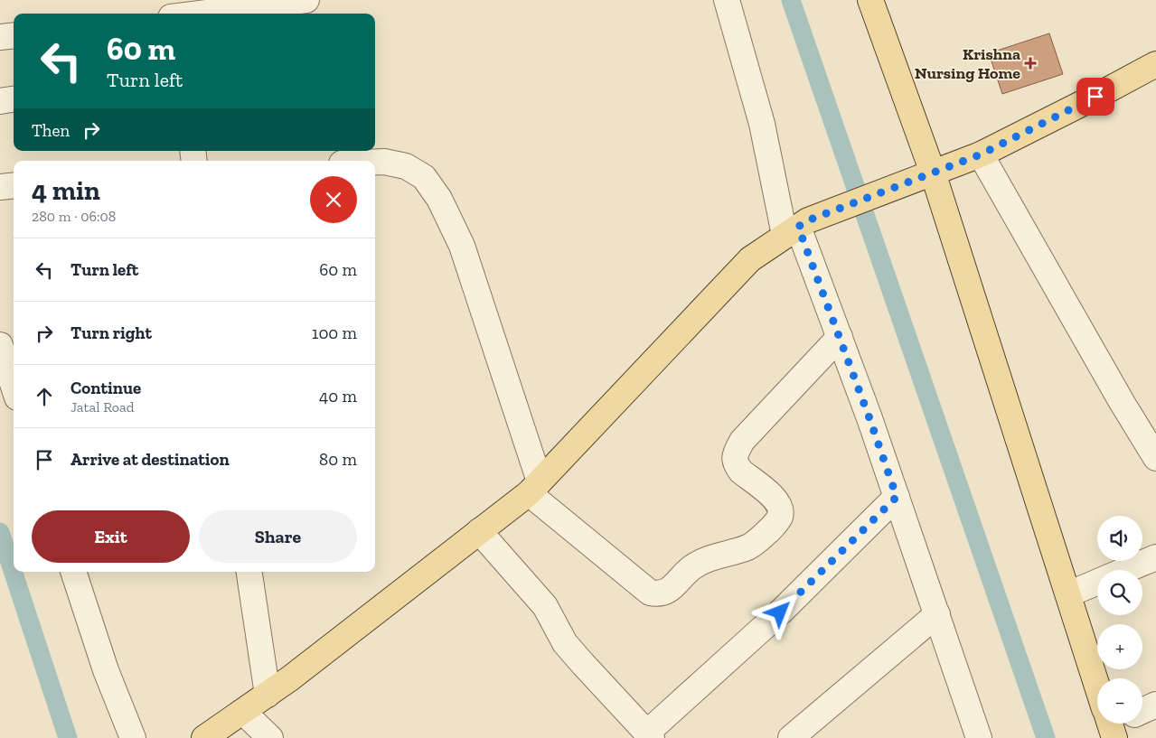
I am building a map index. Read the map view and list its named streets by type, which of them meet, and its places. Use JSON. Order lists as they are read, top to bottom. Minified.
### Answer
{"places":{"health":["Krishna Nursing Home"]},"page":{"turn":["60 m","Turn left"],"then":"Then","heading":["4 min","280 m · 06:08"],"list":[{"name":"Turn left","value":"60 m"},{"name":"Turn right","value":"100 m"},{"name":"Continue","note":"Jatal Road","value":"40 m"},{"name":"Arrive at destination","value":"80 m"}],"buttons":["Exit","Share"],"map_buttons":["+","−"]}}
